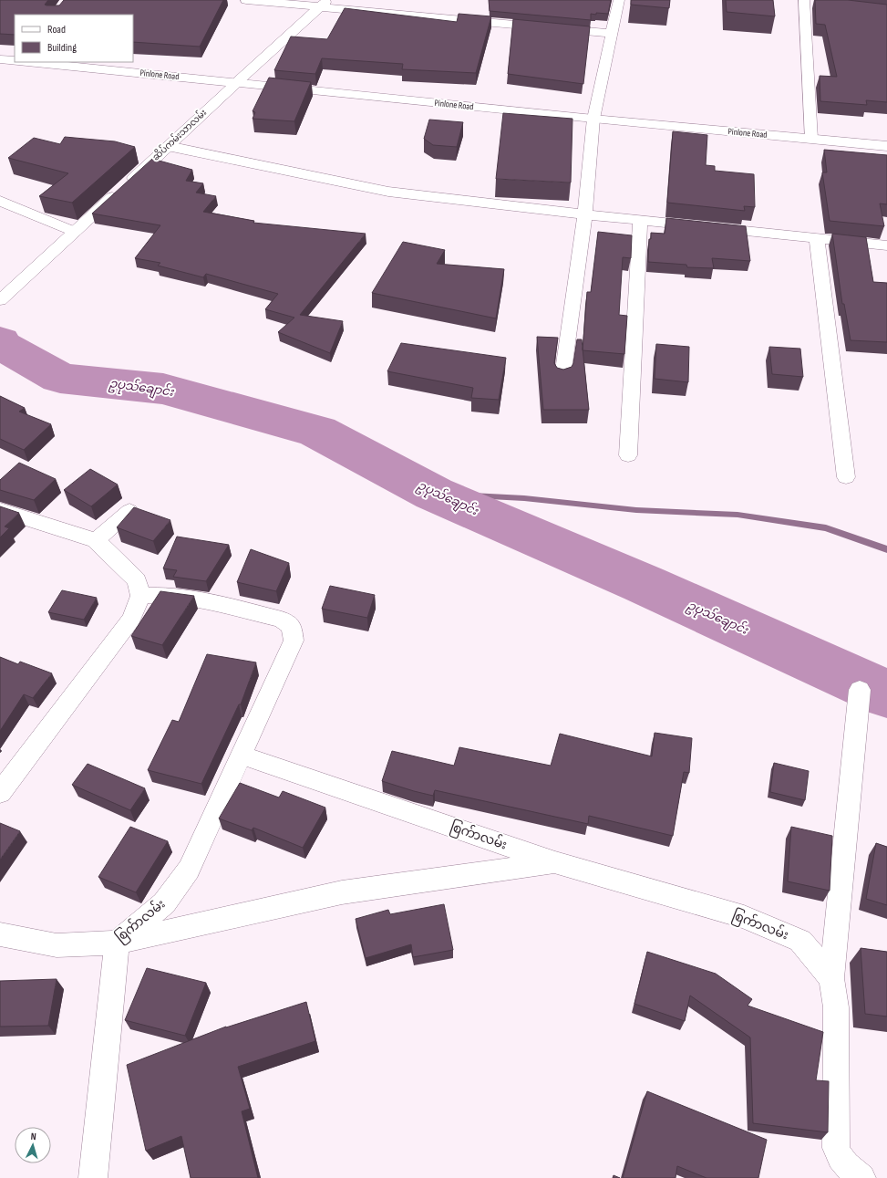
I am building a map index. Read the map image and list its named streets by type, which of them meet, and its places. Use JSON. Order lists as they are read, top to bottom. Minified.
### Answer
{"streets":{"street":["Pinlone Road","ဆိပ်ကမ်းသာလမ်း","စြက်ာလမ်း"]},"crossings":[["Pinlone Road","ဆိပ်ကမ်းသာလမ်း"]],"water":["ဥပုသ်ချောင်း"],"legend":["Road","Building"],"north":"top"}
